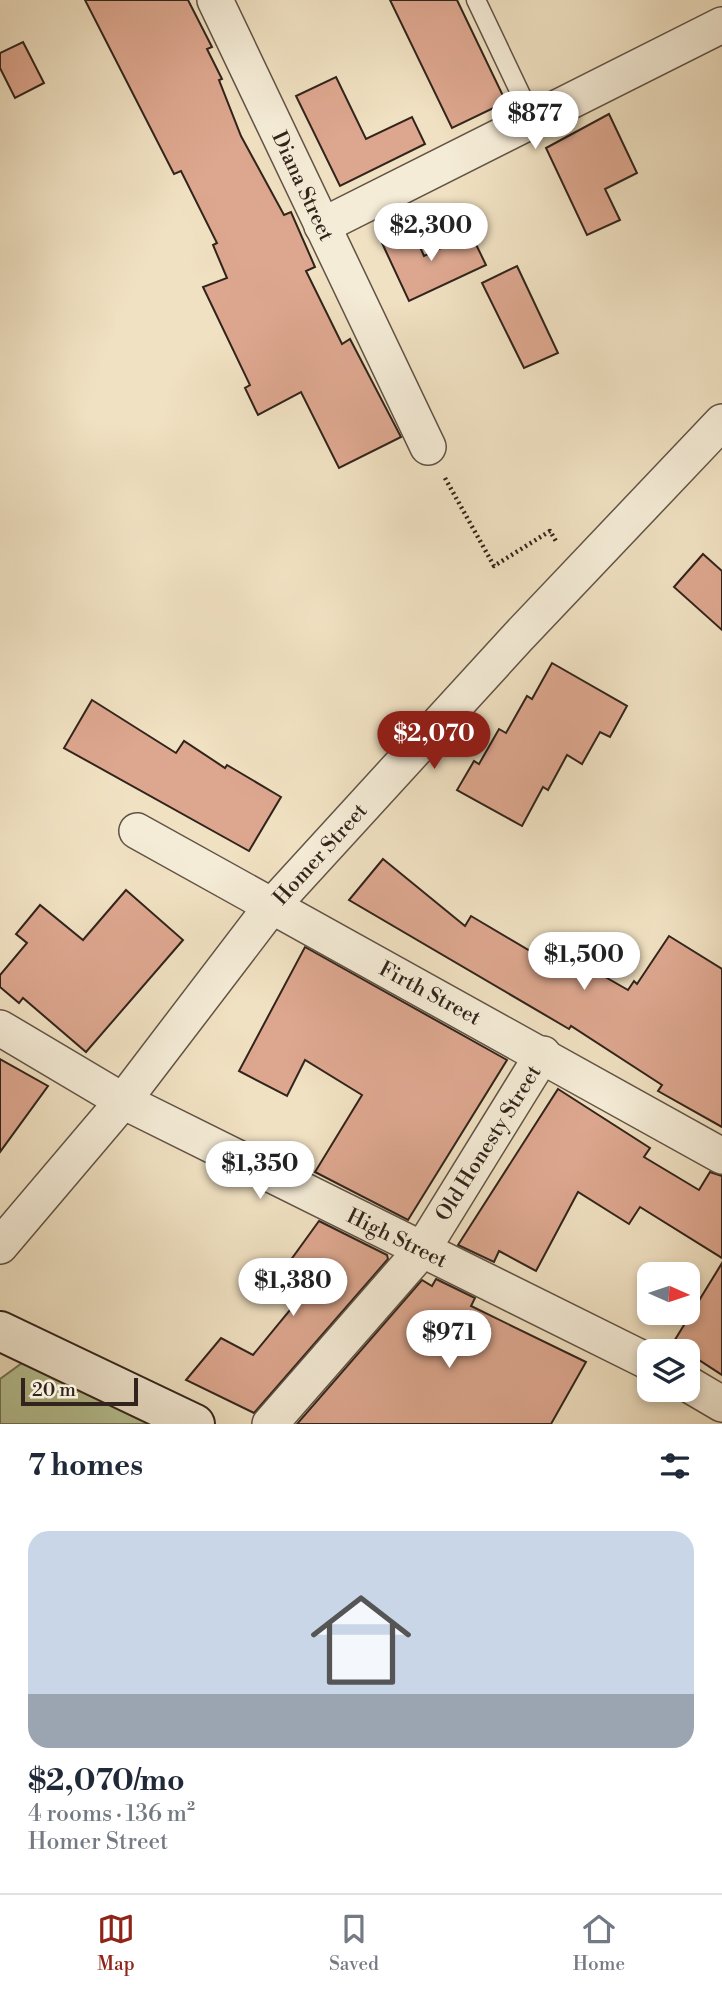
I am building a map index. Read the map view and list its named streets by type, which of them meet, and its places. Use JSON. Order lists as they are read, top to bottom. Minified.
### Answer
{"streets":{"street":["Diana Street","Homer Street","Firth Street","Old Honesty Street","High Street"]},"crossings":[["Homer Street","Firth Street"],["Homer Street","High Street"],["Firth Street","Old Honesty Street"],["Old Honesty Street","High Street"]],"scale_bar":"20 m","north":"right","page":{"price":["$877","$2,300","$2,070","$1,500","$1,350","$1,380","$971"],"scale":"20 m","heading":"7 homes","list":[{"name":"$2,070/mo","note":"4 rooms · 136 m² · Homer Street"}],"tabs":["Map","Saved","Home"]}}
